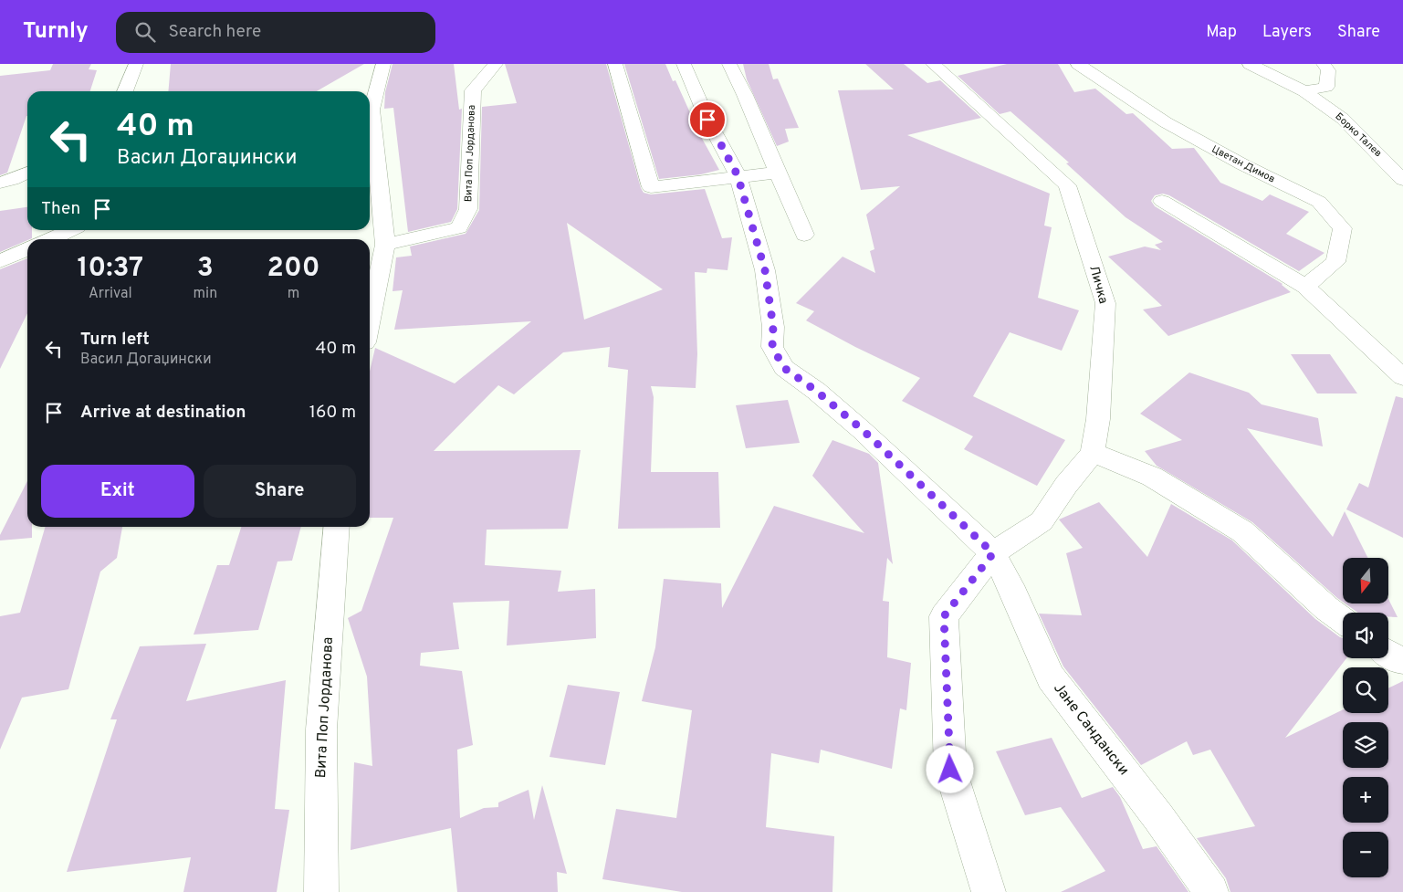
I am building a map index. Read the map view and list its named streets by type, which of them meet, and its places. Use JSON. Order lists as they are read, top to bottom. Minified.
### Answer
{"streets":{"street":["Борко Талев","Вита Поп Јорданова","Цветан Димов","Личка","Јане Сандански"]},"crossings":[["Личка","Јане Сандански"]],"north":"bottom","page":{"header":"Turnly","search":"Search here","nav":["Map","Layers","Share"],"turn":["40 m","Васил Догаџински"],"then":"Then","eta":["10:37","Arrival","3","min","200","m"],"list":[{"name":"Turn left","note":"Васил Догаџински","value":"40 m"},{"name":"Arrive at destination","value":"160 m"}],"buttons":["Exit","Share"],"map_buttons":["+","−"]}}
